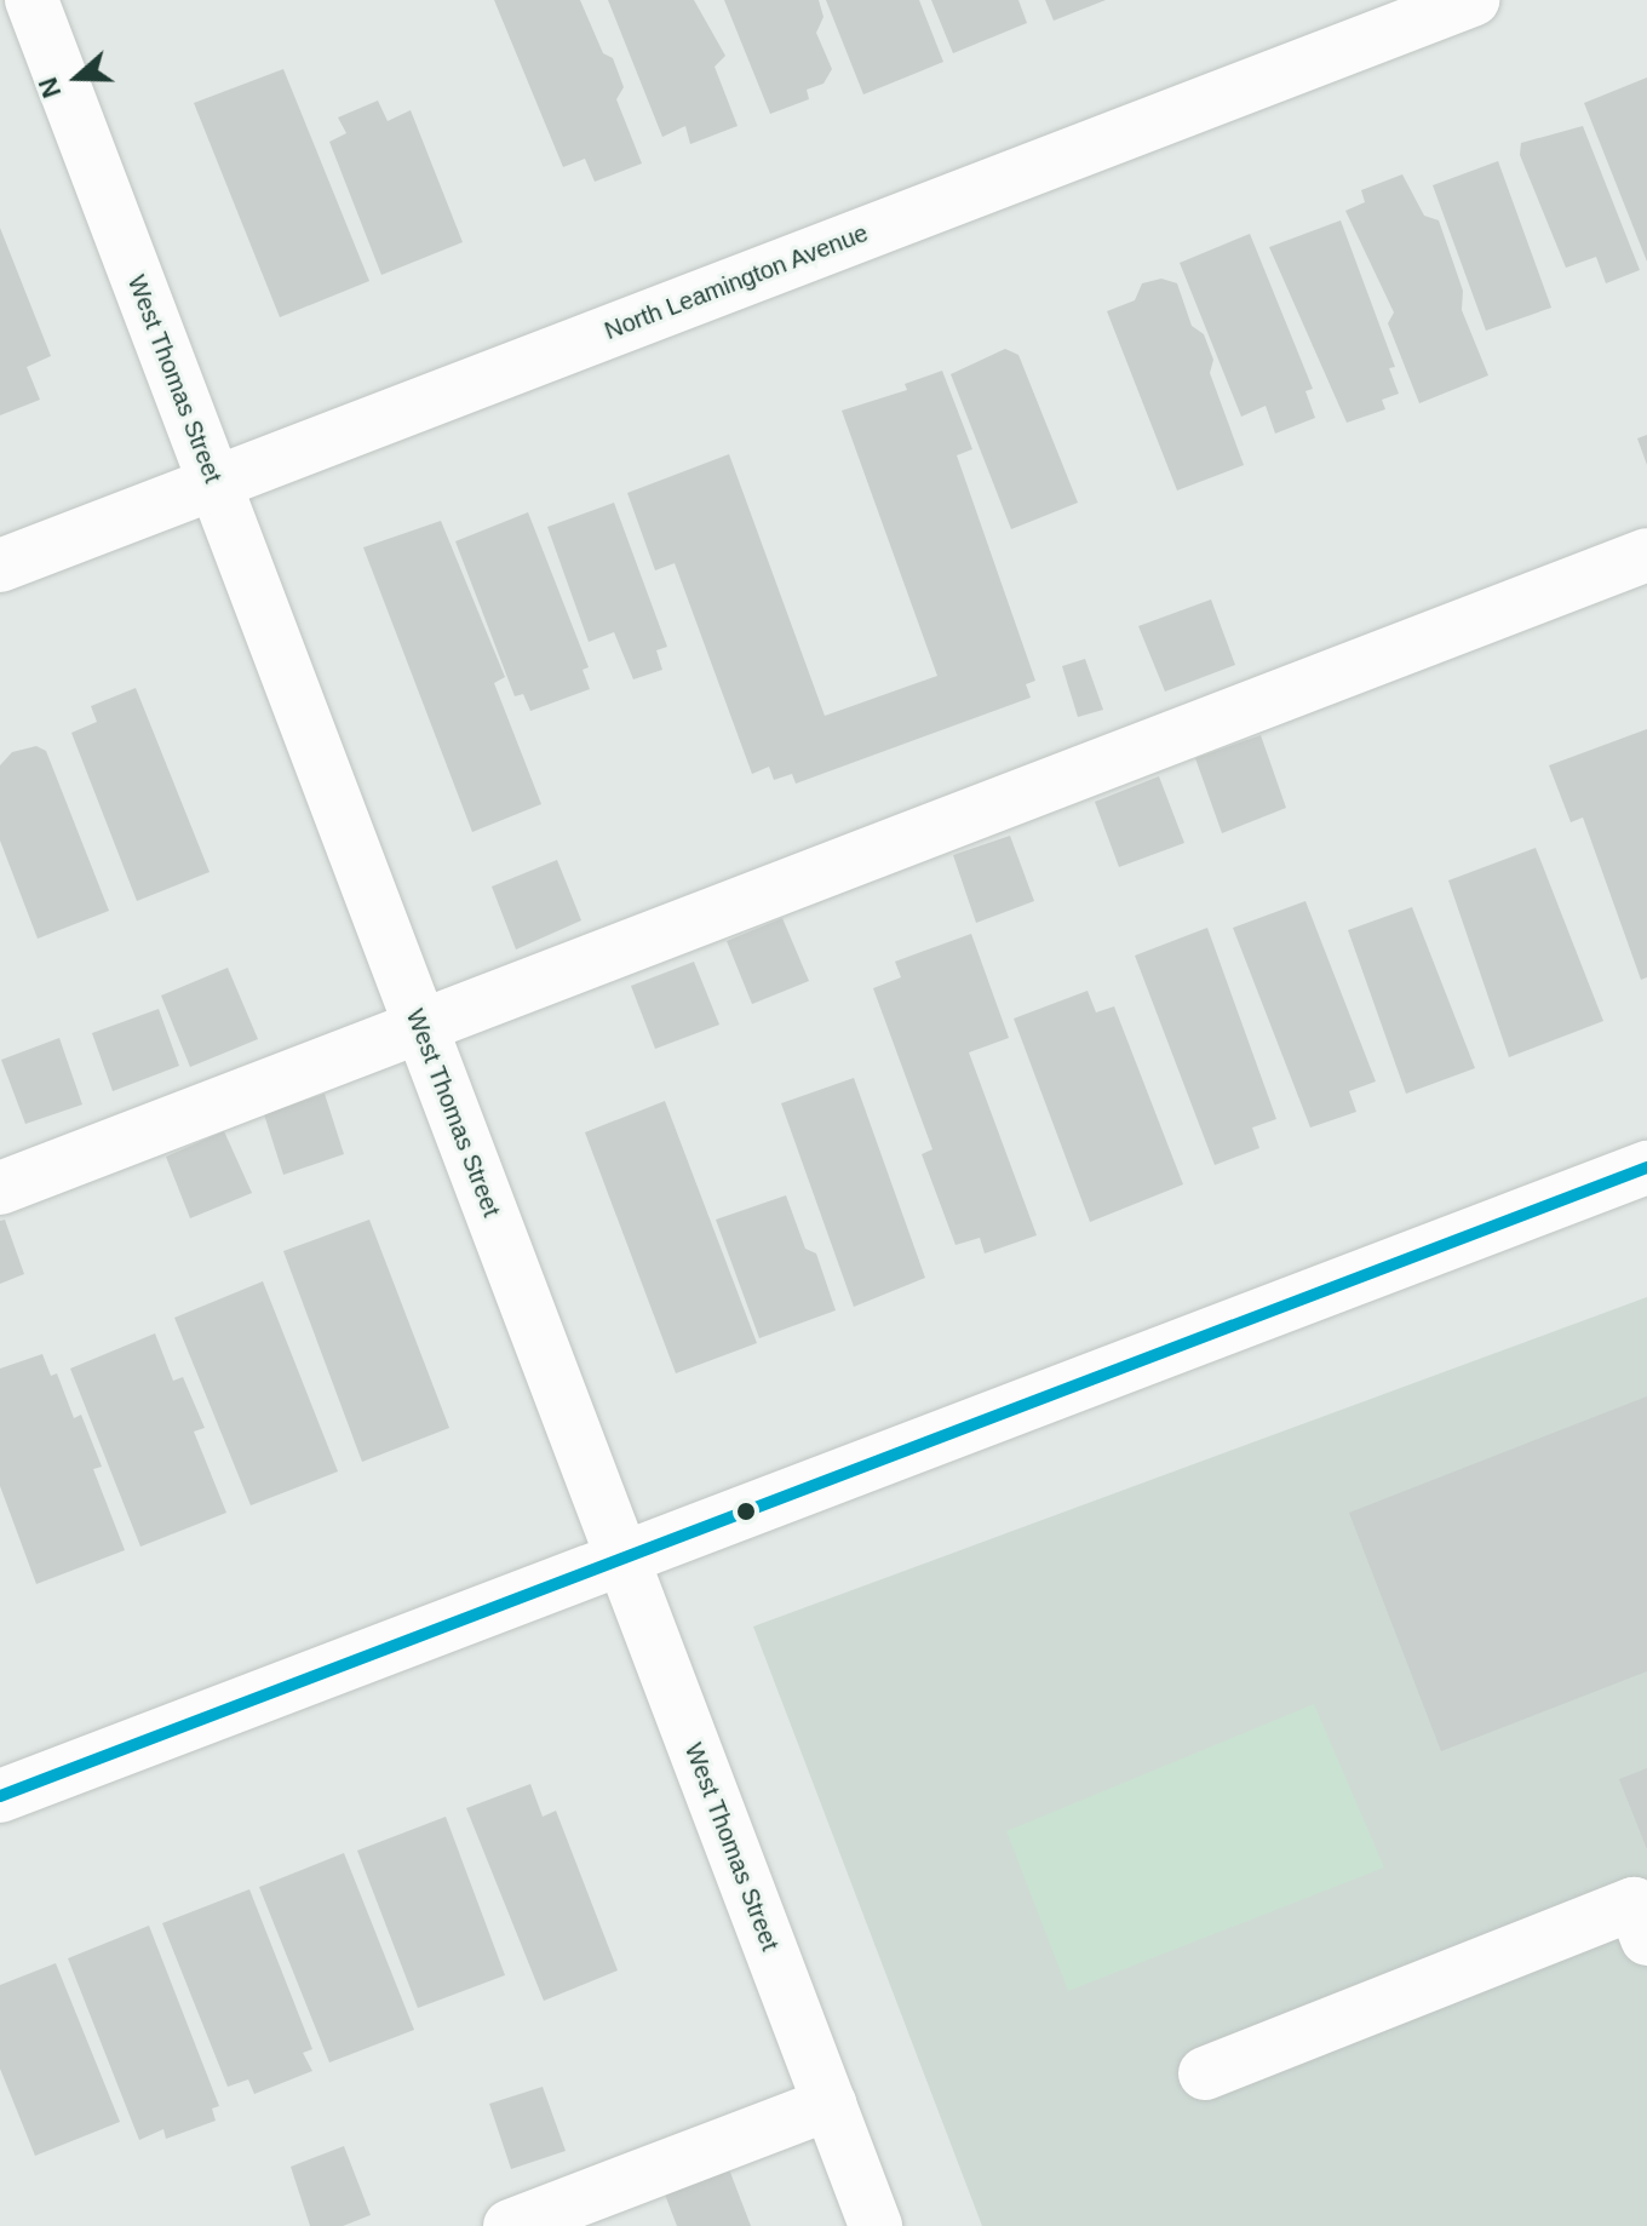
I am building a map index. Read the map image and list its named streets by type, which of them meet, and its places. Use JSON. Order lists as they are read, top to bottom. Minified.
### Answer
{"streets":{"street":["North Leamington Avenue","West Thomas Street"]},"crossings":[["North Leamington Avenue","West Thomas Street"]],"north":"left"}
